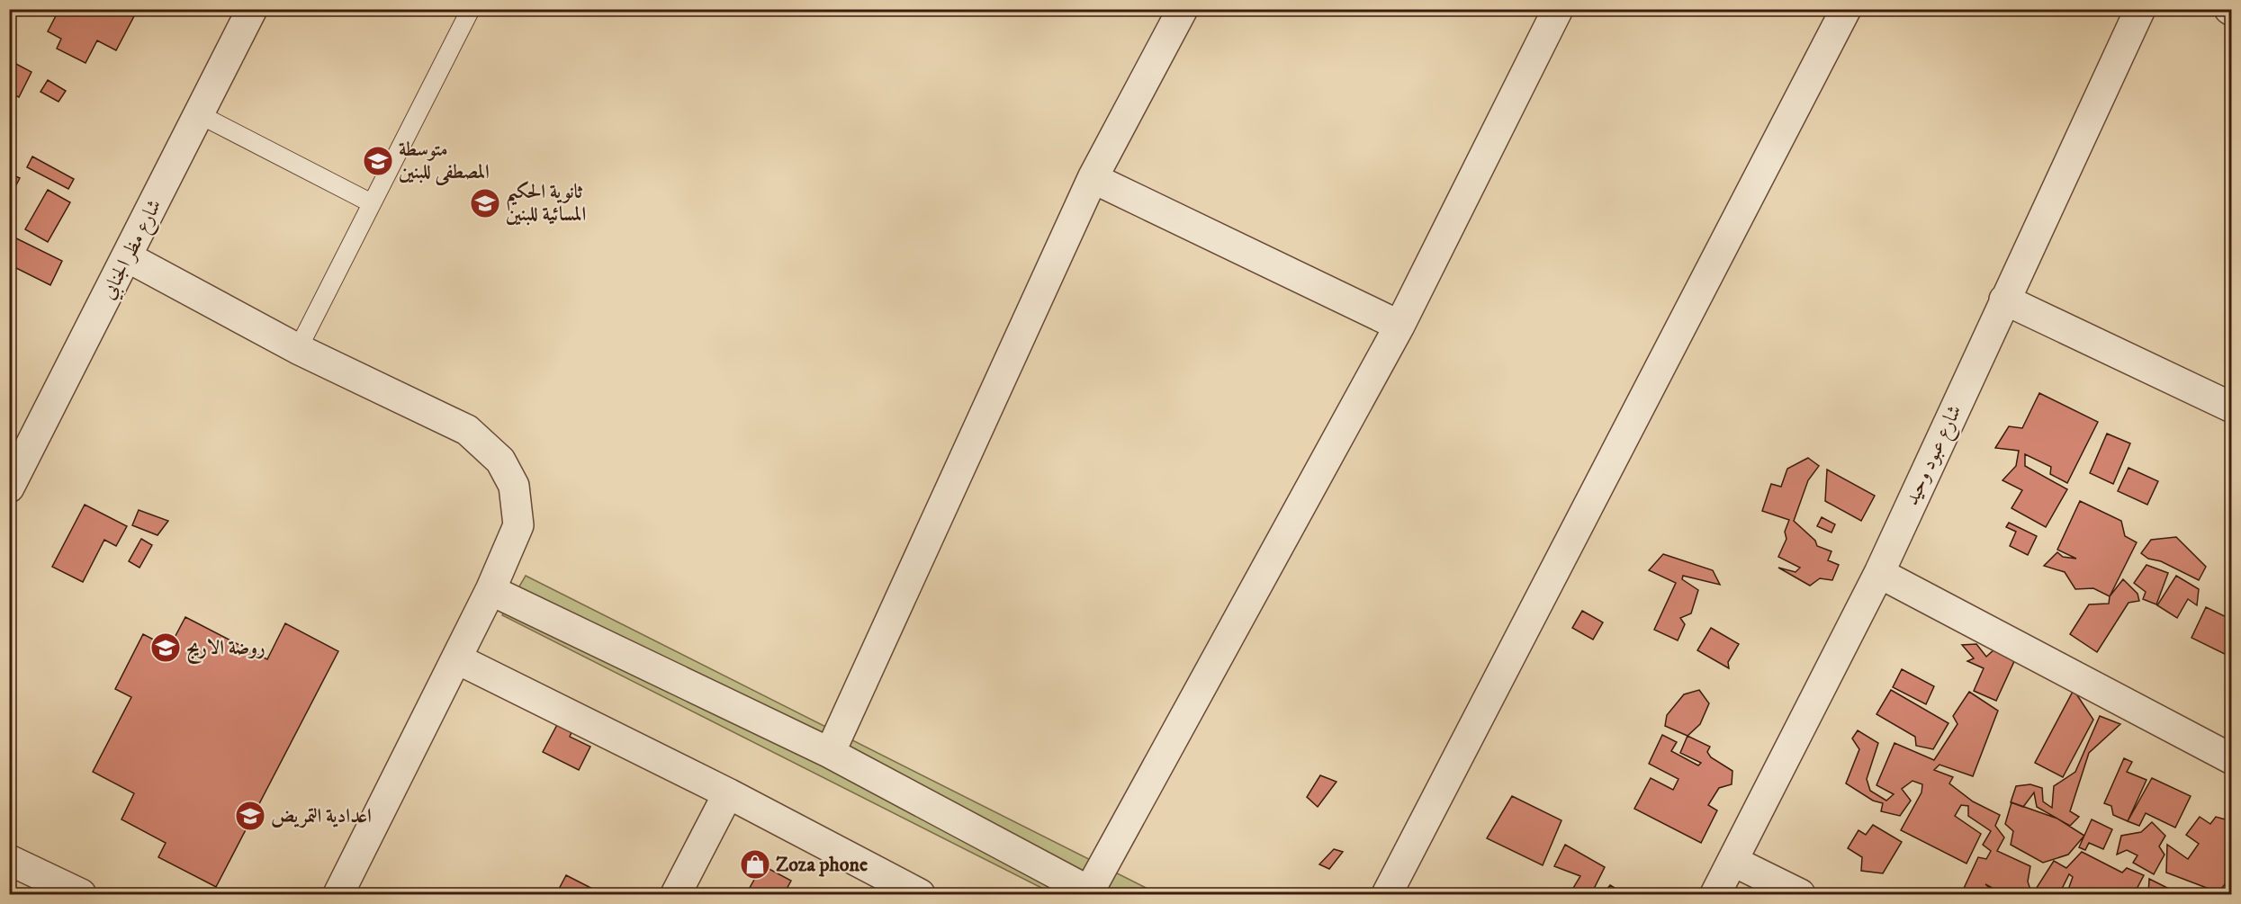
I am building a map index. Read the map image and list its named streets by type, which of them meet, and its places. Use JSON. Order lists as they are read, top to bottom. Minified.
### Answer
{"streets":{"street":["شارع مظر الجنابي","شارع عبود وحيد"]},"places":{"school or university":["متوسطة المصطفى للبنين","ثانوية الحكيم المسائية للبنين","روضة الاريج","اعدادية التمريض"],"shop":["Zoza phone"]}}
